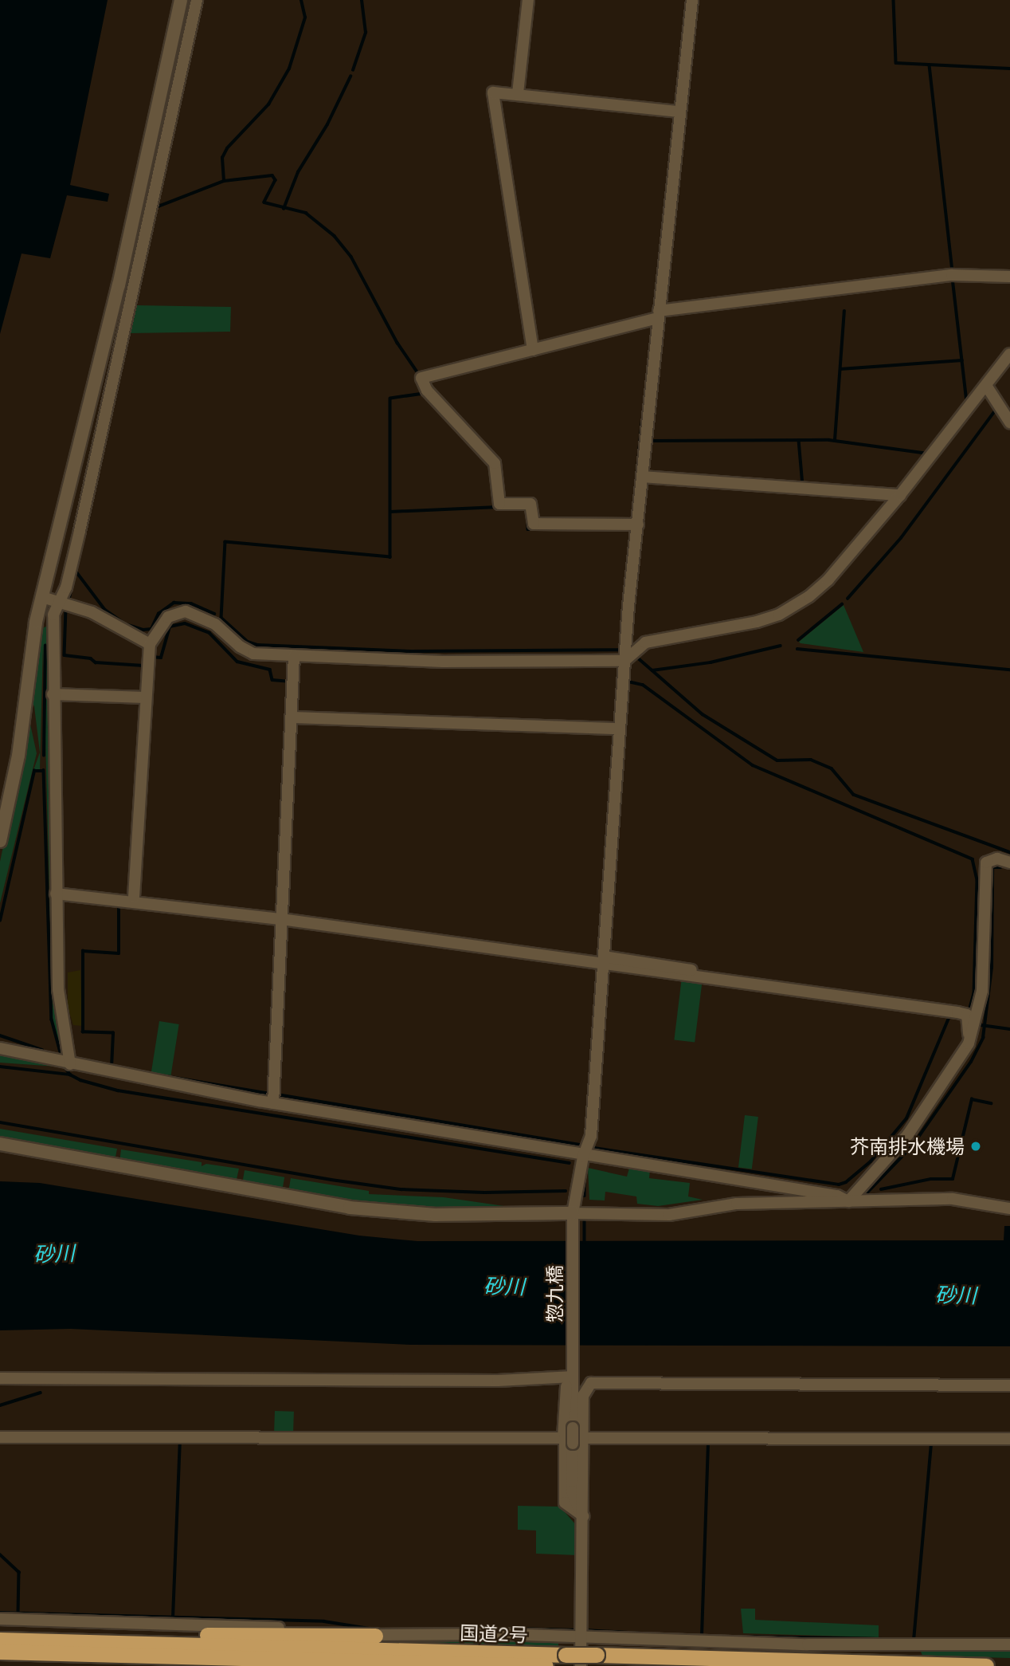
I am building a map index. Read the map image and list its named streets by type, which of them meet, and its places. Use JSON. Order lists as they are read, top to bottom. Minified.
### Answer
{"streets":{"highway":["国道2号"],"street":["惣九橋"]},"water":["砂川"],"places":["芥南排水機場"]}
